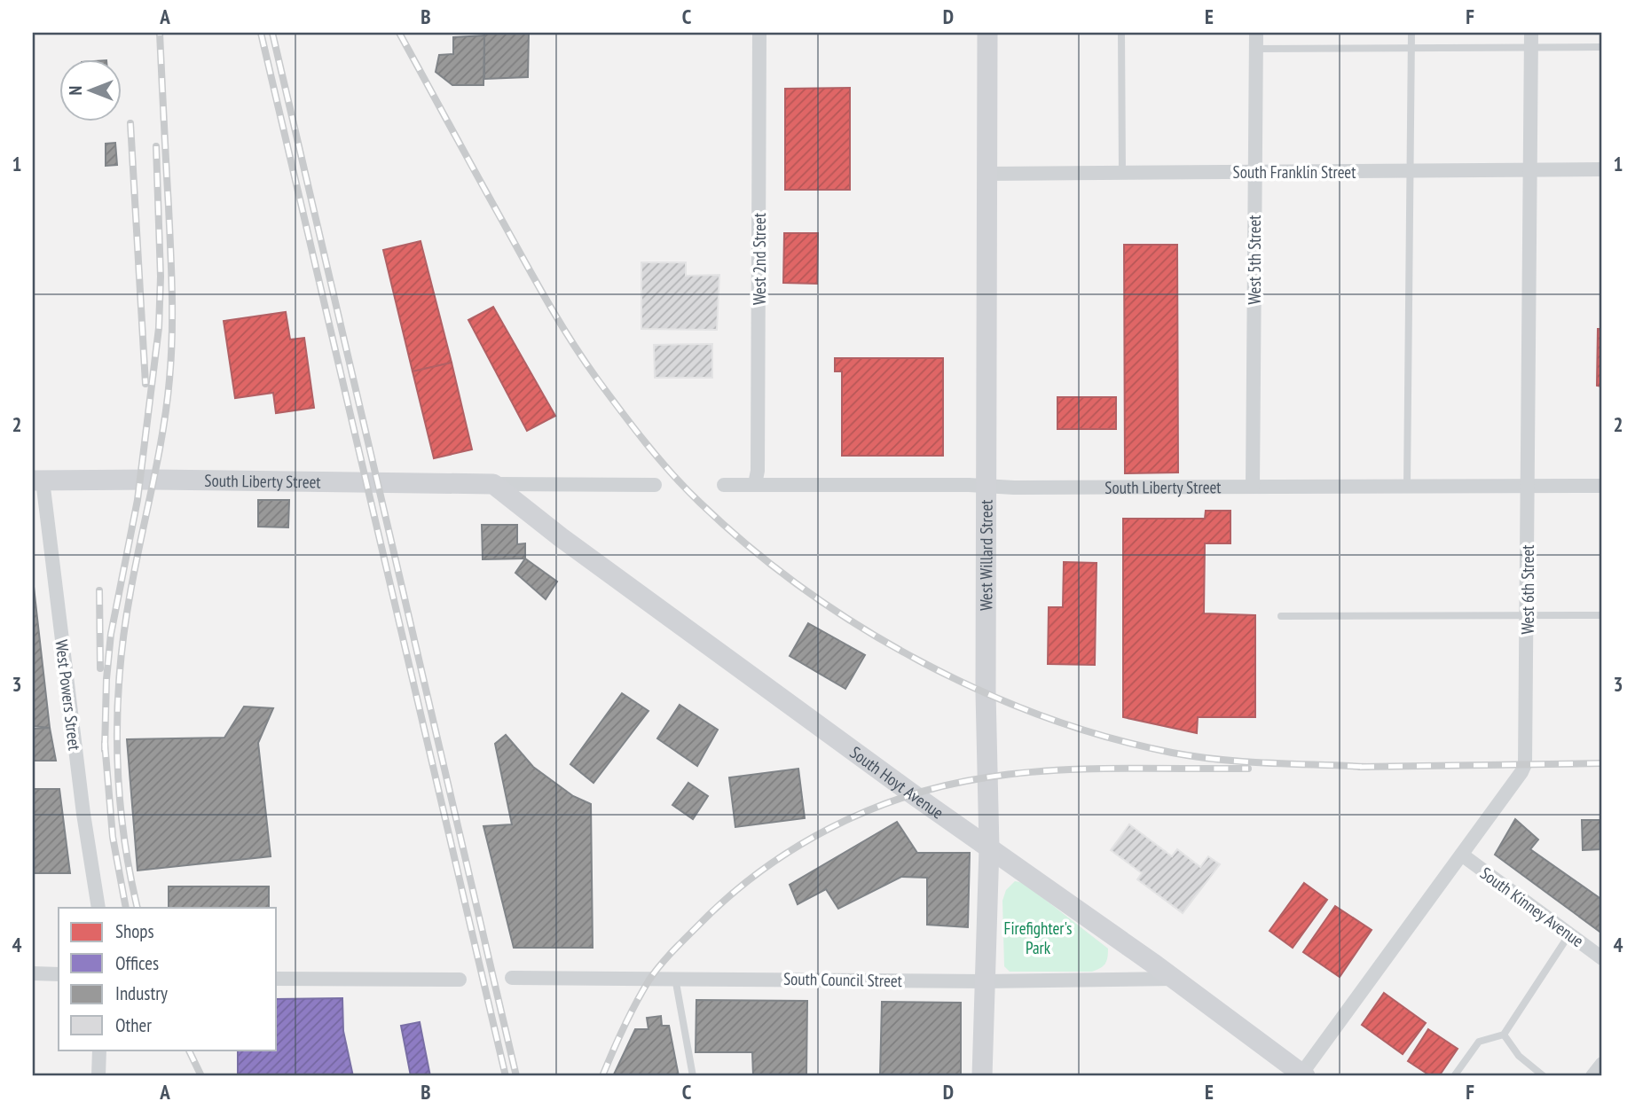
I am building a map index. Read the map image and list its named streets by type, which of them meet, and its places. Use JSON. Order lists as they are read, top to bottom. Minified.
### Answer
{"streets":{"main road":["South Liberty Street","West Willard Street","South Hoyt Avenue"],"street":["South Franklin Street","West 2nd Street","West 5th Street","West 6th Street","West Powers Street","South Kinney Avenue","South Council Street"]},"crossings":[["South Franklin Street","West 5th Street"],["South Franklin Street","West Willard Street"],["South Franklin Street","West 6th Street"],["West 2nd Street","South Liberty Street"],["West 5th Street","South Liberty Street"],["South Liberty Street","West Willard Street"],["South Liberty Street","West 6th Street"],["South Liberty Street","West Powers Street"],["South Liberty Street","South Hoyt Avenue"],["West Willard Street","South Hoyt Avenue"],["West Willard Street","South Council Street"],["West 6th Street","South Hoyt Avenue"],["West 6th Street","South Kinney Avenue"],["South Hoyt Avenue","South Council Street"]],"parks":["Firefighter's Park"],"legend":["Shops","Offices","Industry","Other"],"north":"left","grid":{"columns":["A","B","C","D","E","F"],"rows":["1","2","3","4"]}}
